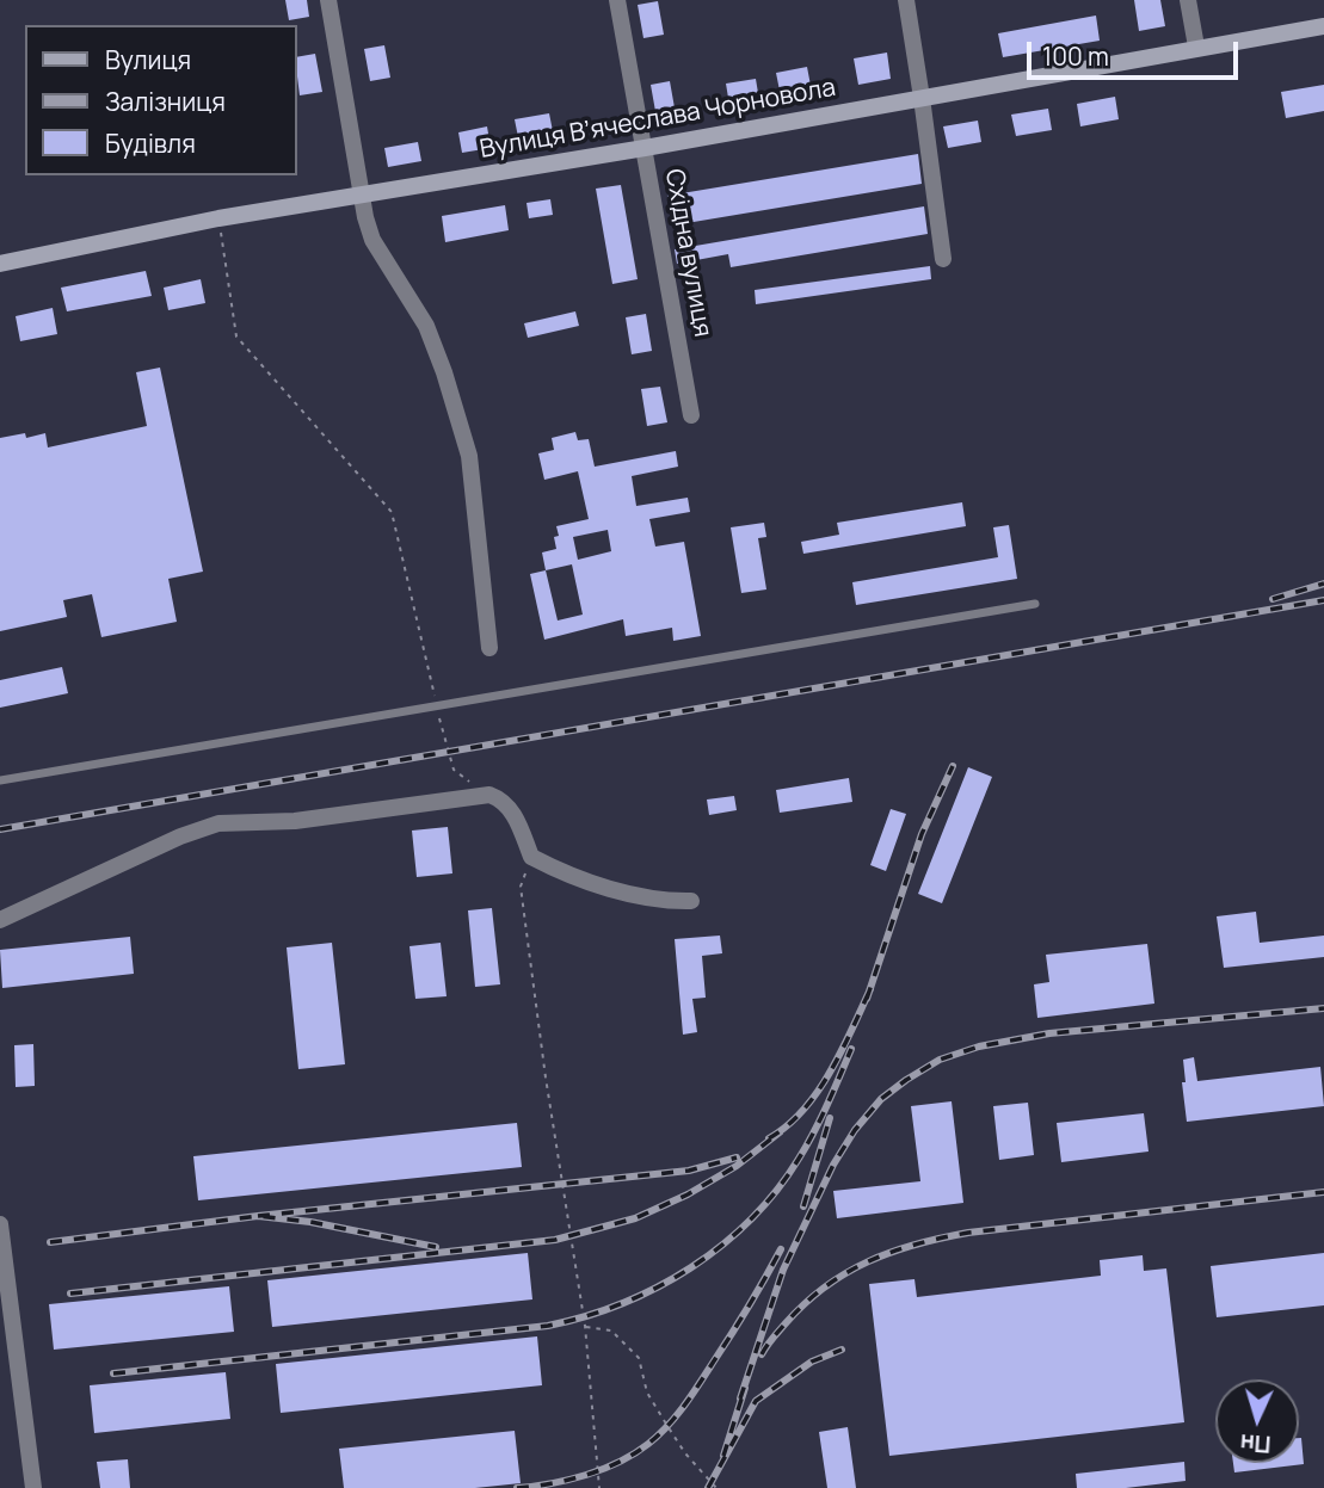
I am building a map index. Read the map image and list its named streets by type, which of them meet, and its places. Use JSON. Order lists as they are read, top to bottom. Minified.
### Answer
{"streets":{"street":["Вулиця Вʼячеслава Чорновола","Східна вулиця"]},"crossings":[["Вулиця Вʼячеслава Чорновола","Східна вулиця"]],"legend":["Вулиця","Залізниця","Будівля"],"scale_bar":"100 m","north":"bottom"}
